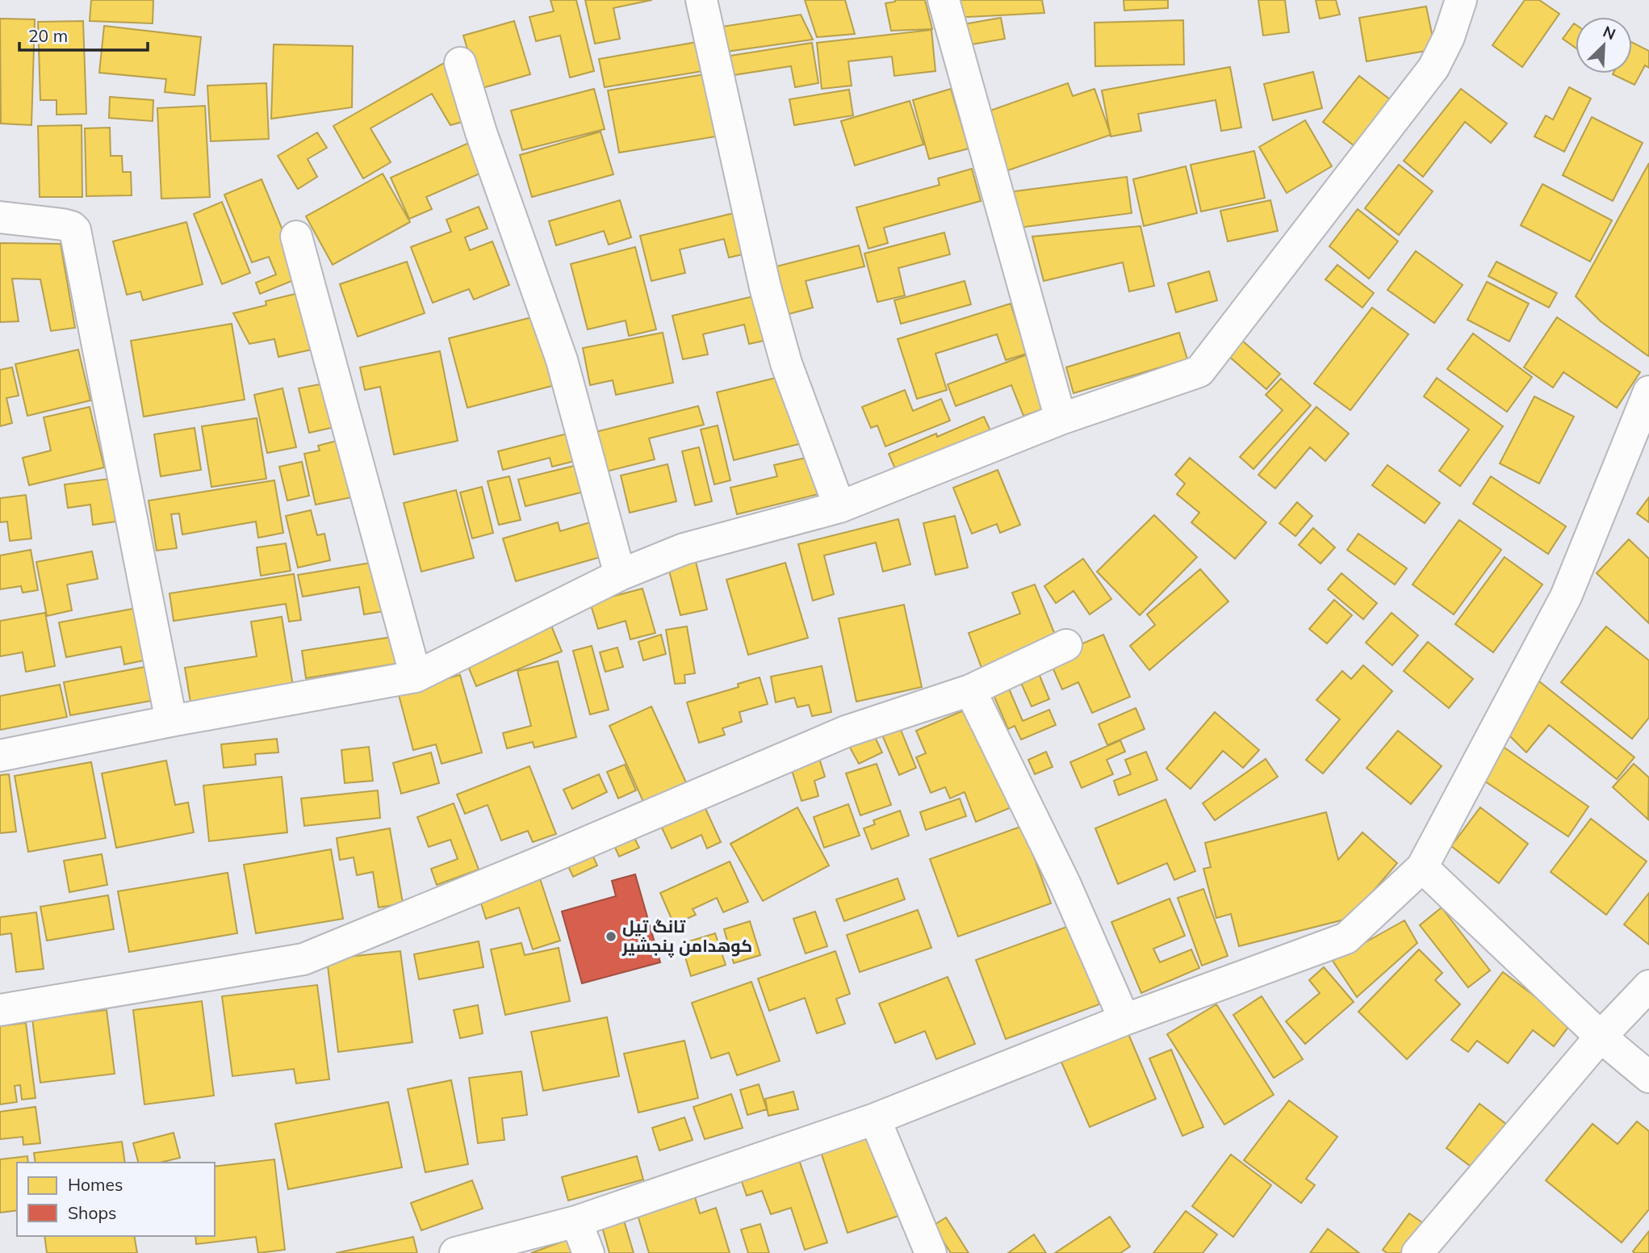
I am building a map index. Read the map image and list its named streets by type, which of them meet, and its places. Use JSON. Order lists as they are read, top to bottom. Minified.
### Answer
{"places":["تانگ تیل کوهدامن پنجشیر"],"legend":["Homes","Shops"],"scale_bar":"20 m","north":"top right"}
